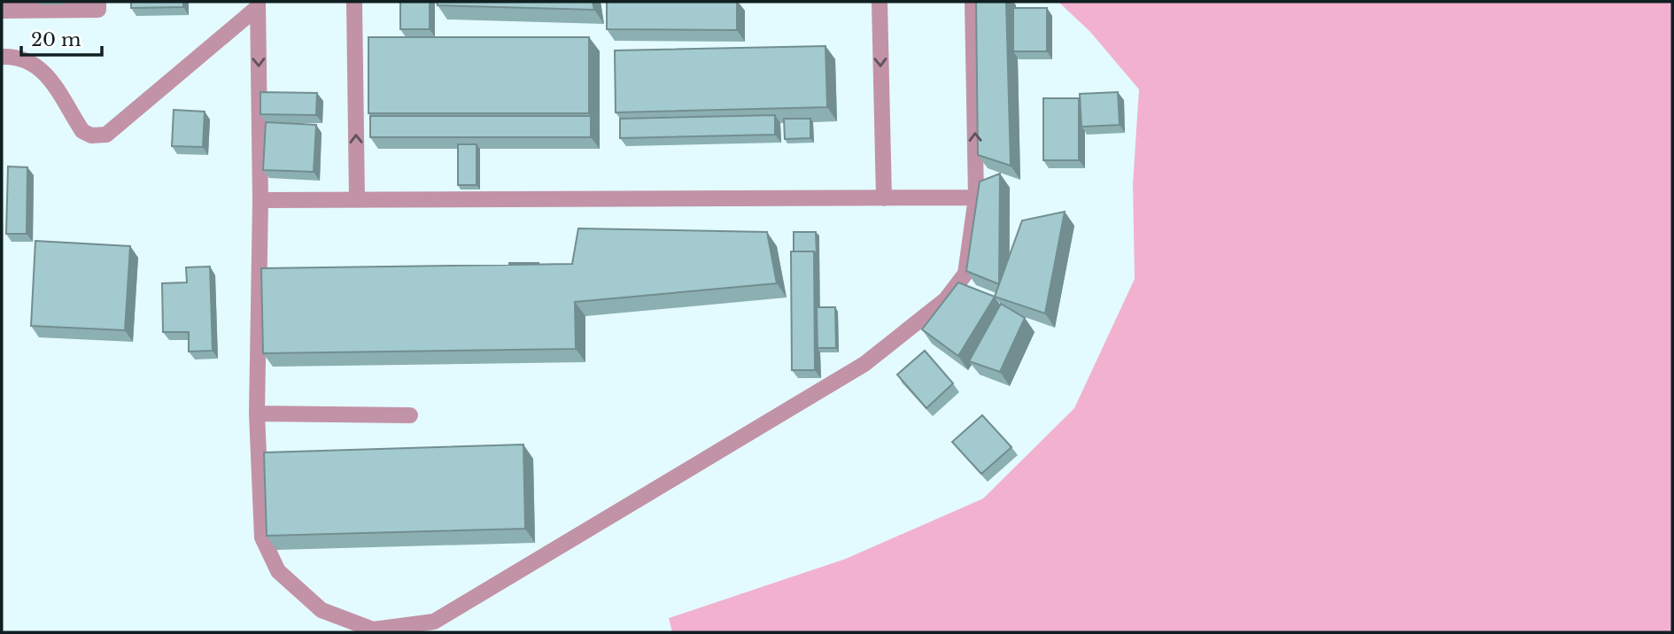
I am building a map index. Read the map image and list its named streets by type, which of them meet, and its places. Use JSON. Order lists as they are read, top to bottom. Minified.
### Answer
{"scale_bar":"20 m"}
